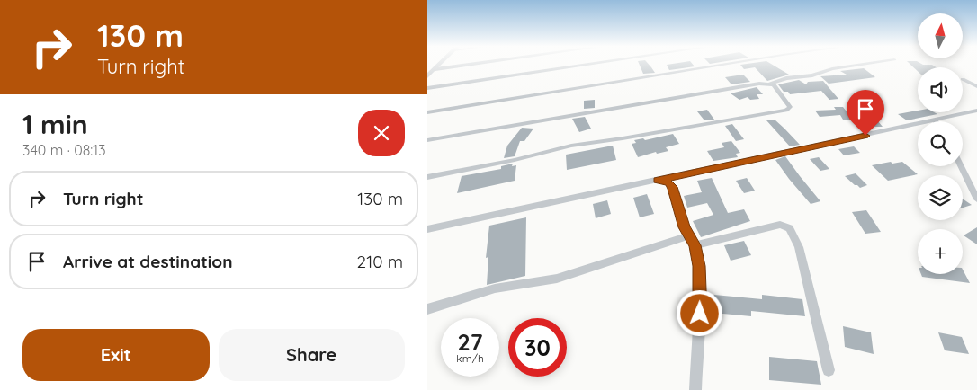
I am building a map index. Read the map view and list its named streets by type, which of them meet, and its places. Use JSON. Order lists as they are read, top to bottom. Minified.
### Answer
{"north":"top","page":{"turn":["130 m","Turn right"],"map_buttons":"+","heading":["1 min","340 m · 08:13"],"list":[{"name":"Turn right","value":"130 m"},{"name":"Arrive at destination","value":"210 m"}],"speed":"27 km/h","limit":"30","buttons":["Exit","Share"]}}
